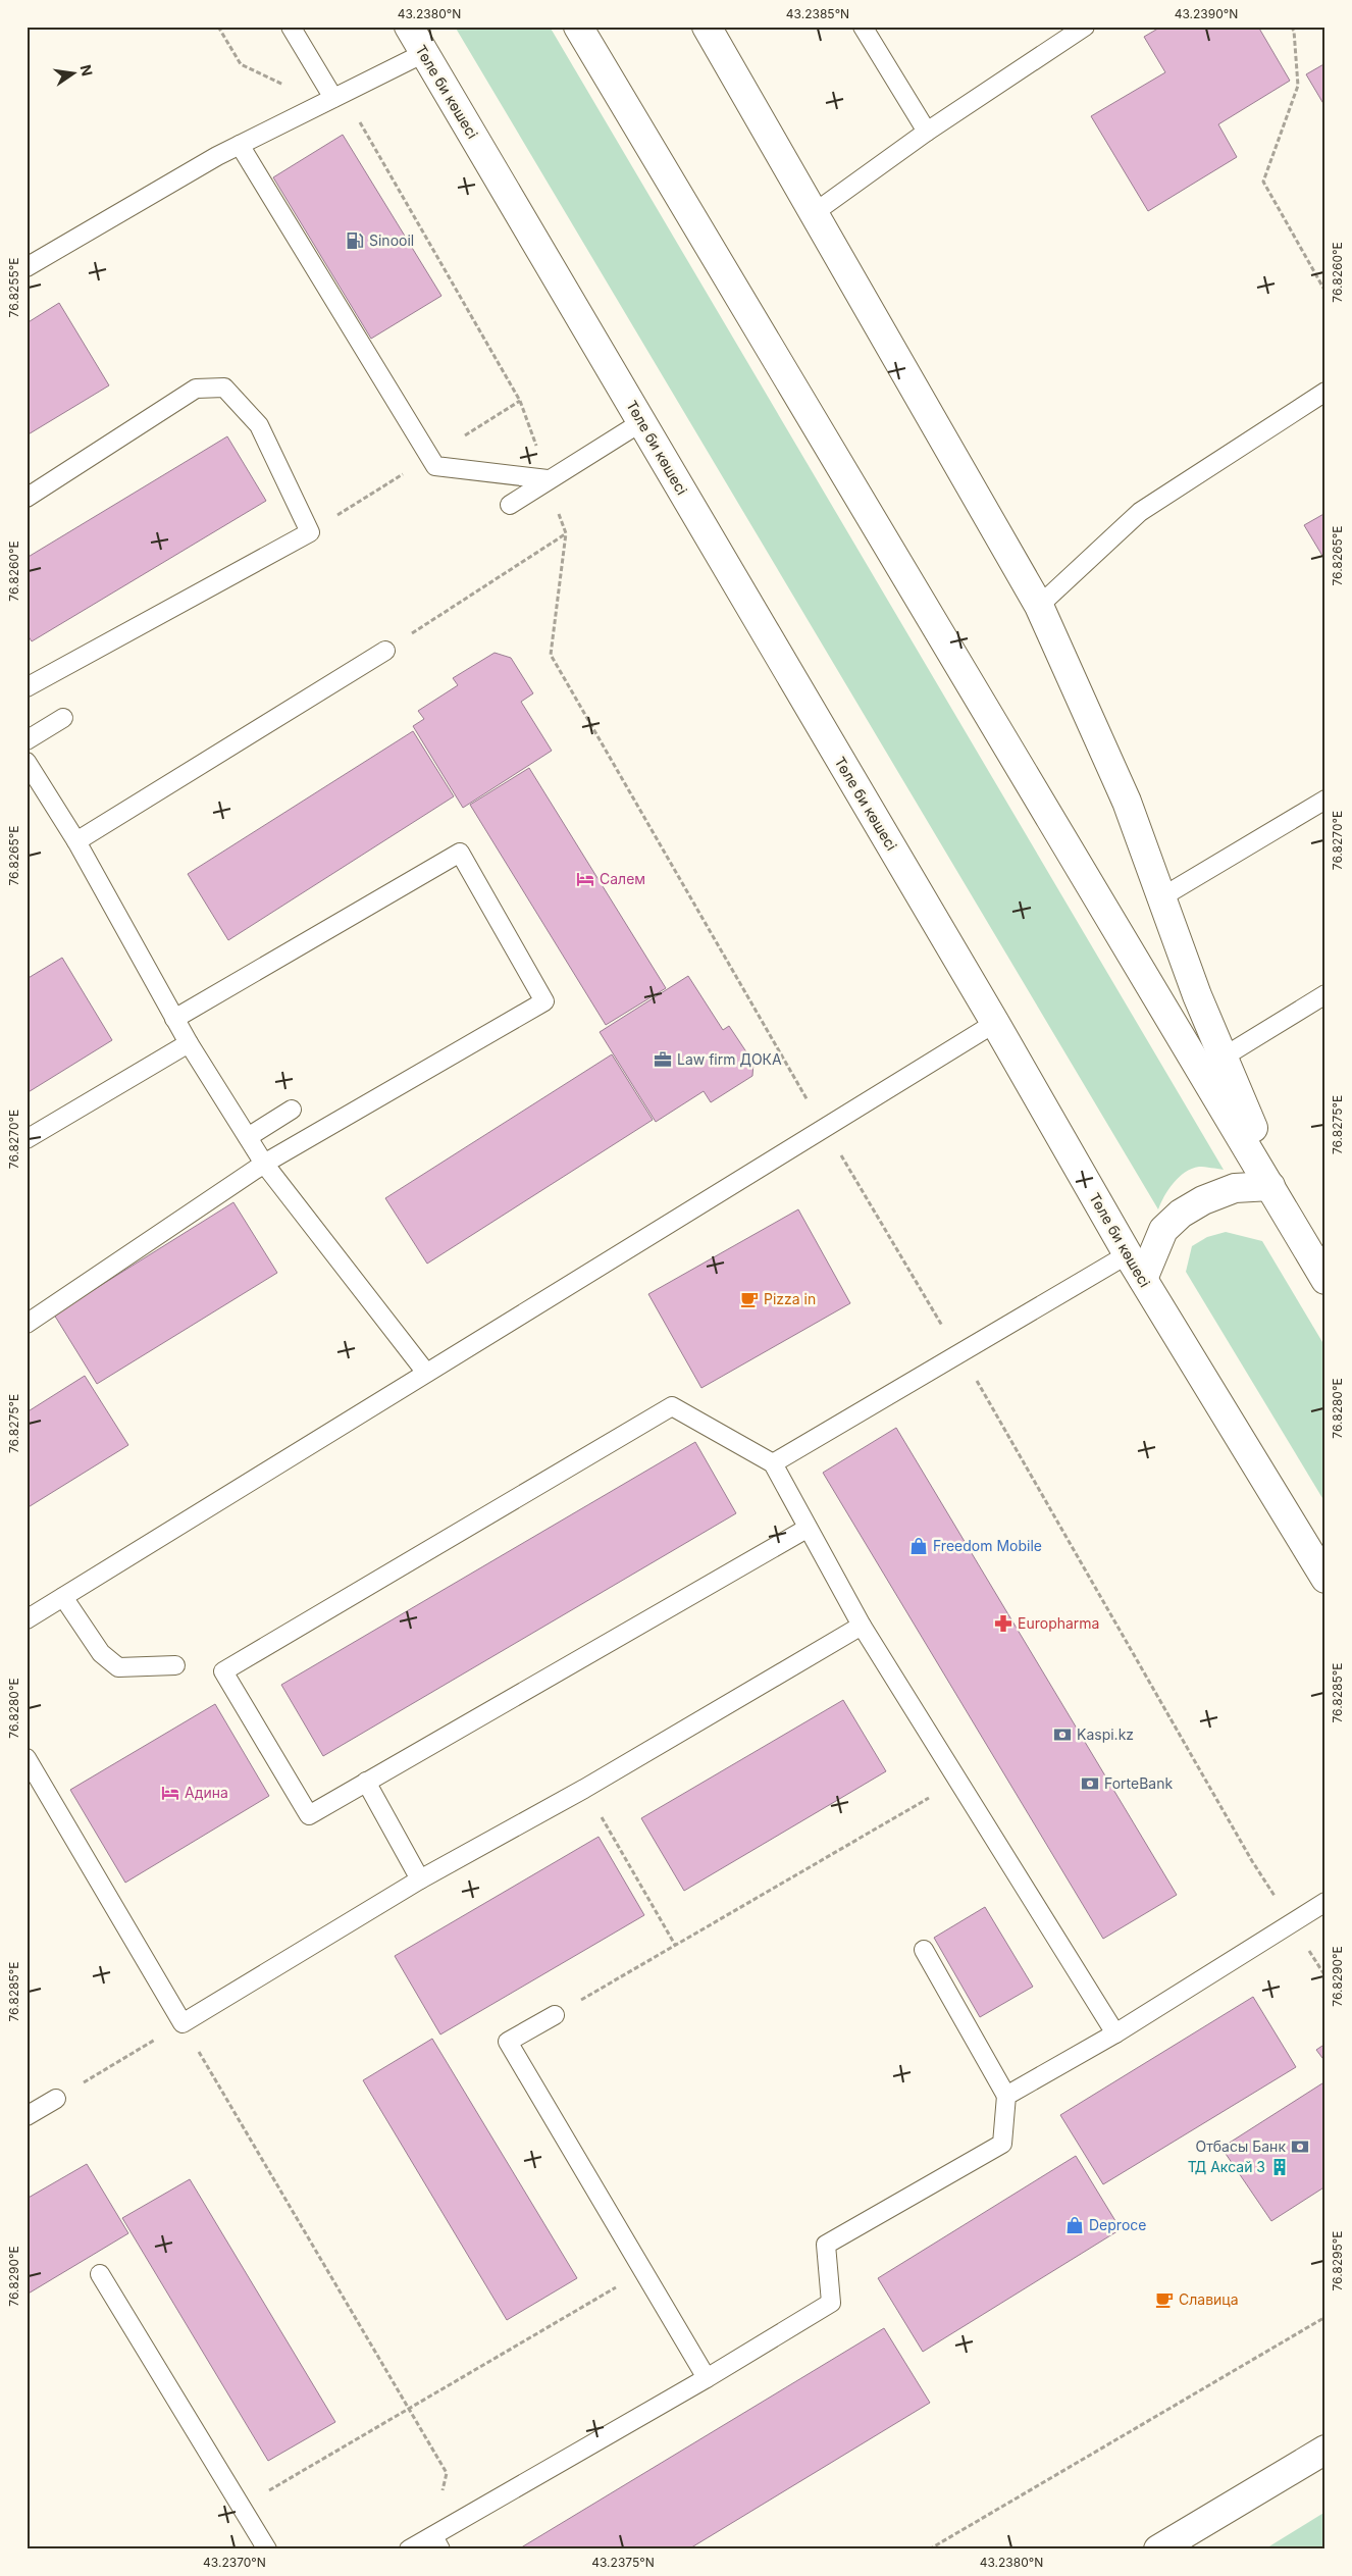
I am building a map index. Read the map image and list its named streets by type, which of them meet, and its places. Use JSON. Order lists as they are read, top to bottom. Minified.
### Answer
{"streets":{"main road":["Төле би көшесі"]},"places":{"fuel station":["Sinooil"],"hotel":["Салем","Адина"],"office":["Law firm ДОКА"],"cafe":["Pizza in","Славица"],"shop":["Freedom Mobile","Deproce"],"pharmacy":["Europharma"],"bank":["Kaspi.kz","ForteBank","Отбасы Банк"],"building":["ТД Аксай 3"]},"north":"right","coordinates":["43.2380°N","43.2385°N","43.2390°N","76.8260°E","76.8255°E","76.8265°E","76.8270°E","76.8275°E","76.8280°E","76.8285°E","76.8290°E","76.8295°E","43.2370°N","43.2375°N"]}
